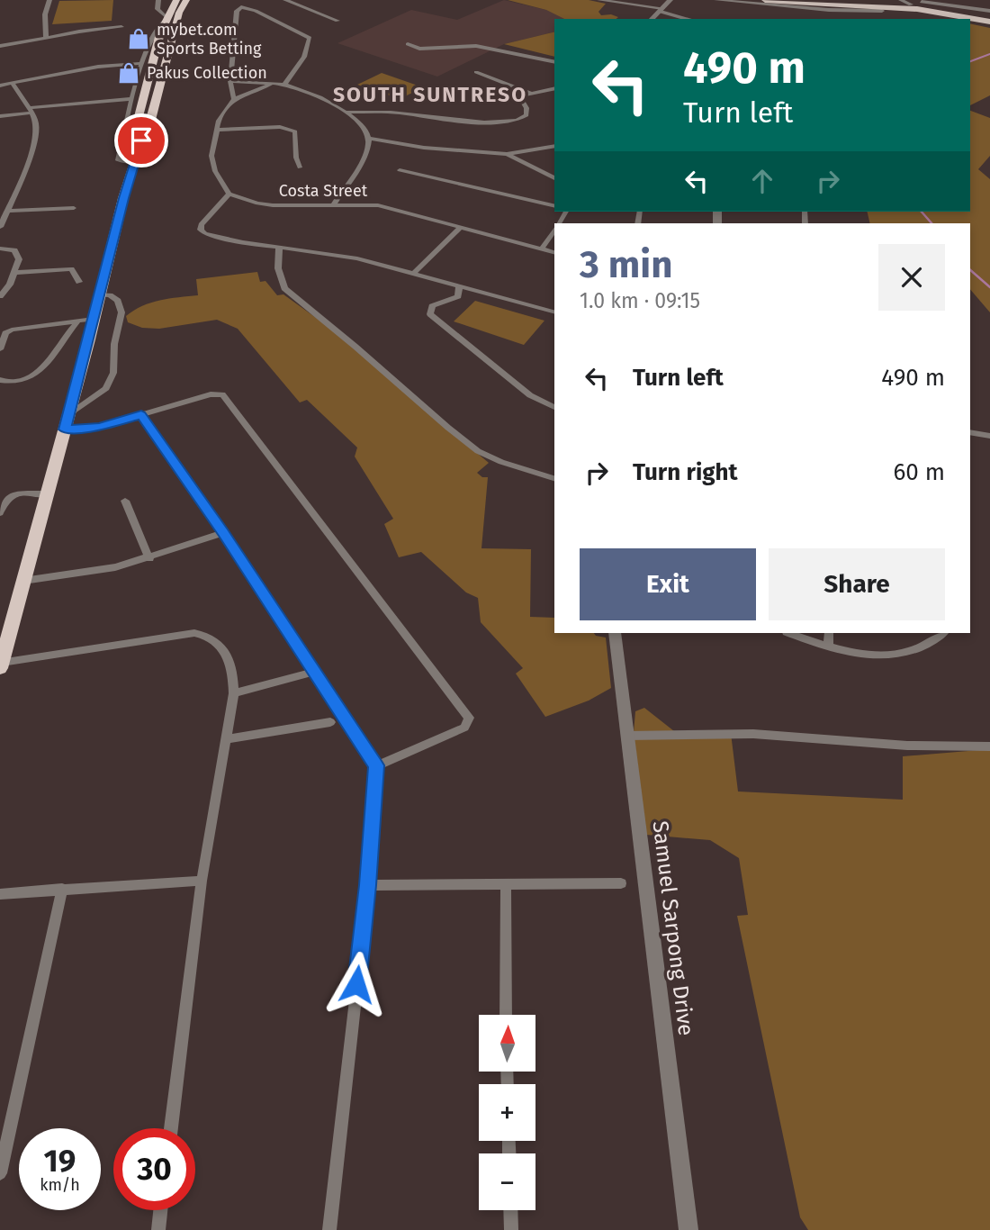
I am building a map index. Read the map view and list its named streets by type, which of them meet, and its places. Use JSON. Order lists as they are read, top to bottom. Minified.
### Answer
{"streets":{"street":["Costa Street","Samuel Sarpong Drive"]},"districts":["SOUTH SUNTRESO"],"places":{"shop":["mybet.com Sports Betting","Pakus Collection"]},"north":"top","page":{"turn":["490 m","Turn left"],"heading":["3 min","1.0 km · 09:15"],"list":[{"name":"Turn left","value":"490 m"},{"name":"Turn right","value":"60 m"}],"buttons":["Exit","Share"],"map_buttons":["+","−"],"speed":"19 km/h","limit":"30"}}
